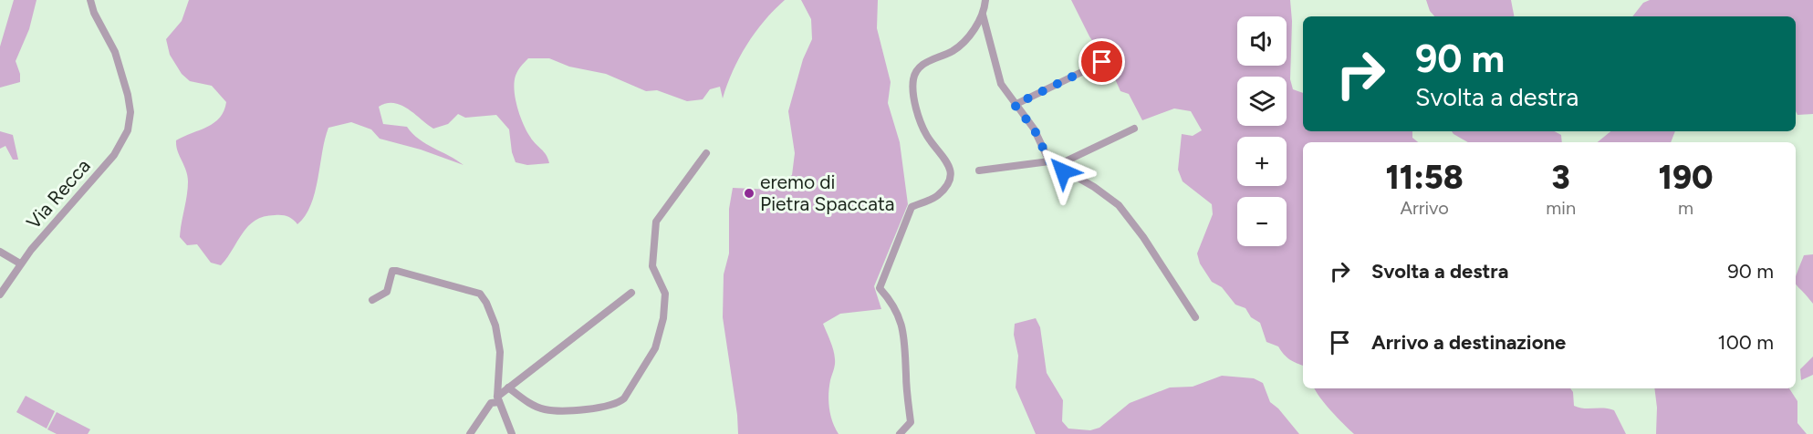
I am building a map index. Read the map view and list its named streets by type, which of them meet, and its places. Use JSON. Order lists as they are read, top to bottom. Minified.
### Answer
{"streets":{"street":["Via Recca"]},"places":["eremo di Pietra Spaccata"],"page":{"map_buttons":["+","−"],"turn":["90 m","Svolta a destra"],"eta":["11:58","Arrivo","3","min","190","m"],"list":[{"name":"Svolta a destra","value":"90 m"},{"name":"Arrivo a destinazione","value":"100 m"}]}}
